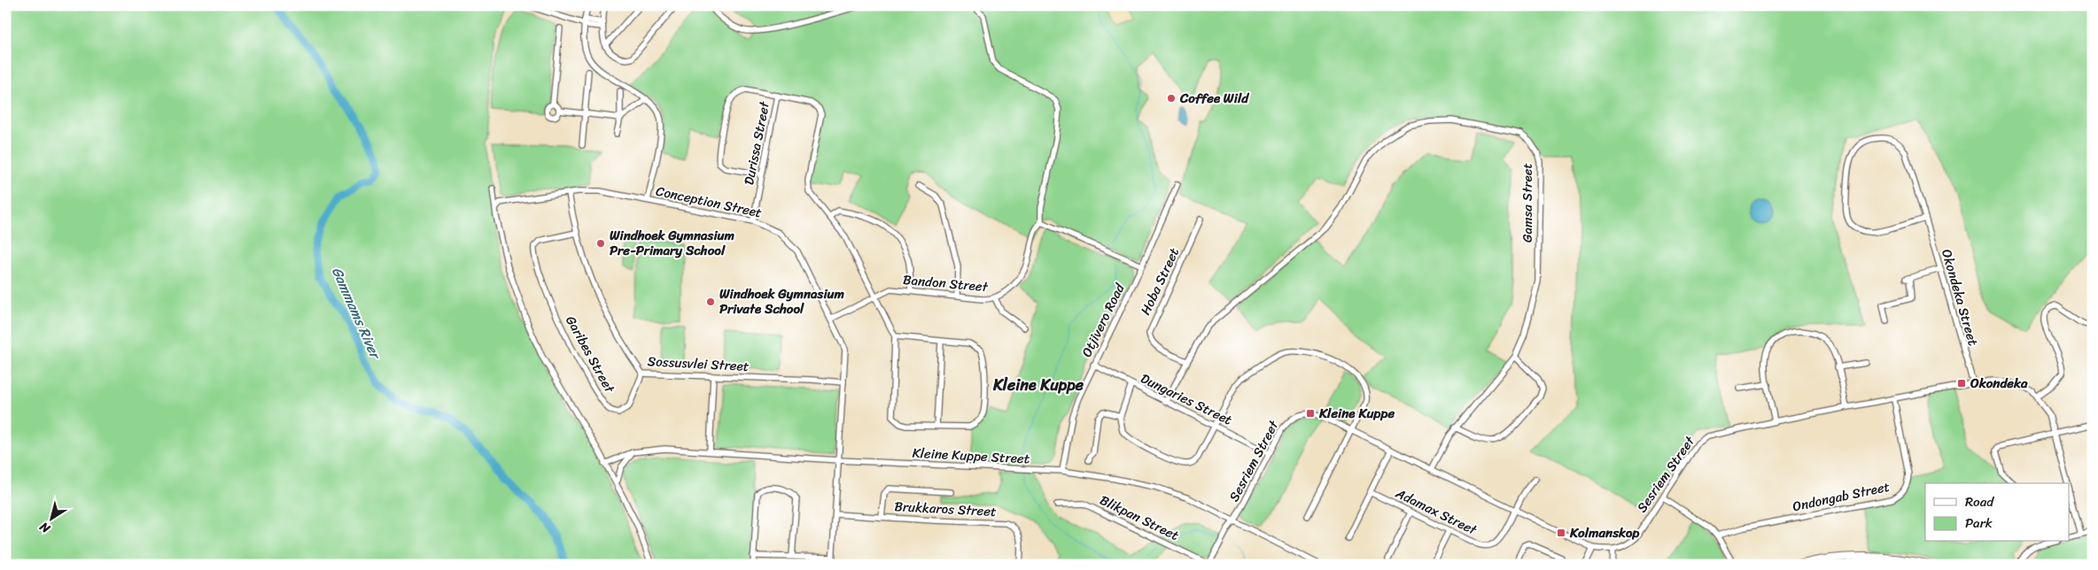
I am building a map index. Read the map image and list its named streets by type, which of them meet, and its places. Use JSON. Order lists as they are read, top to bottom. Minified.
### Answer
{"streets":{"street":["Durissa Street","Conception Street","Gamsa Street","Hoba Street","Bandon Street","Okondeka Street","Otjivero Road","Garibes Street","Sossusvlei Street","Dungaries Street","Kleine Kuppe Street","Sesriem Street","Ondongab Street","Brukkaros Street","Adamax Street","Blikpan Street"]},"crossings":[["Durissa Street","Conception Street"],["Conception Street","Bandon Street"],["Conception Street","Sossusvlei Street"],["Conception Street","Kleine Kuppe Street"],["Conception Street","Brukkaros Street"],["Gamsa Street","Hoba Street"],["Gamsa Street","Dungaries Street"],["Gamsa Street","Sesriem Street"],["Okondeka Street","Sesriem Street"],["Otjivero Road","Dungaries Street"],["Otjivero Road","Kleine Kuppe Street"],["Garibes Street","Sossusvlei Street"],["Dungaries Street","Sesriem Street"],["Kleine Kuppe Street","Sesriem Street"],["Sesriem Street","Ondongab Street"],["Sesriem Street","Adamax Street"],["Sesriem Street","Blikpan Street"]],"districts":["Kleine Kuppe"],"water":["Gammams River"],"places":{"other":["Coffee Wild","Windhoek Gymnasium Pre-Primary School","Windhoek Gymnasium Private School"],"transit":["Okondeka","Kleine Kuppe","Kolmanskop"]},"legend":["Road","Park"],"north":"bottom left"}
